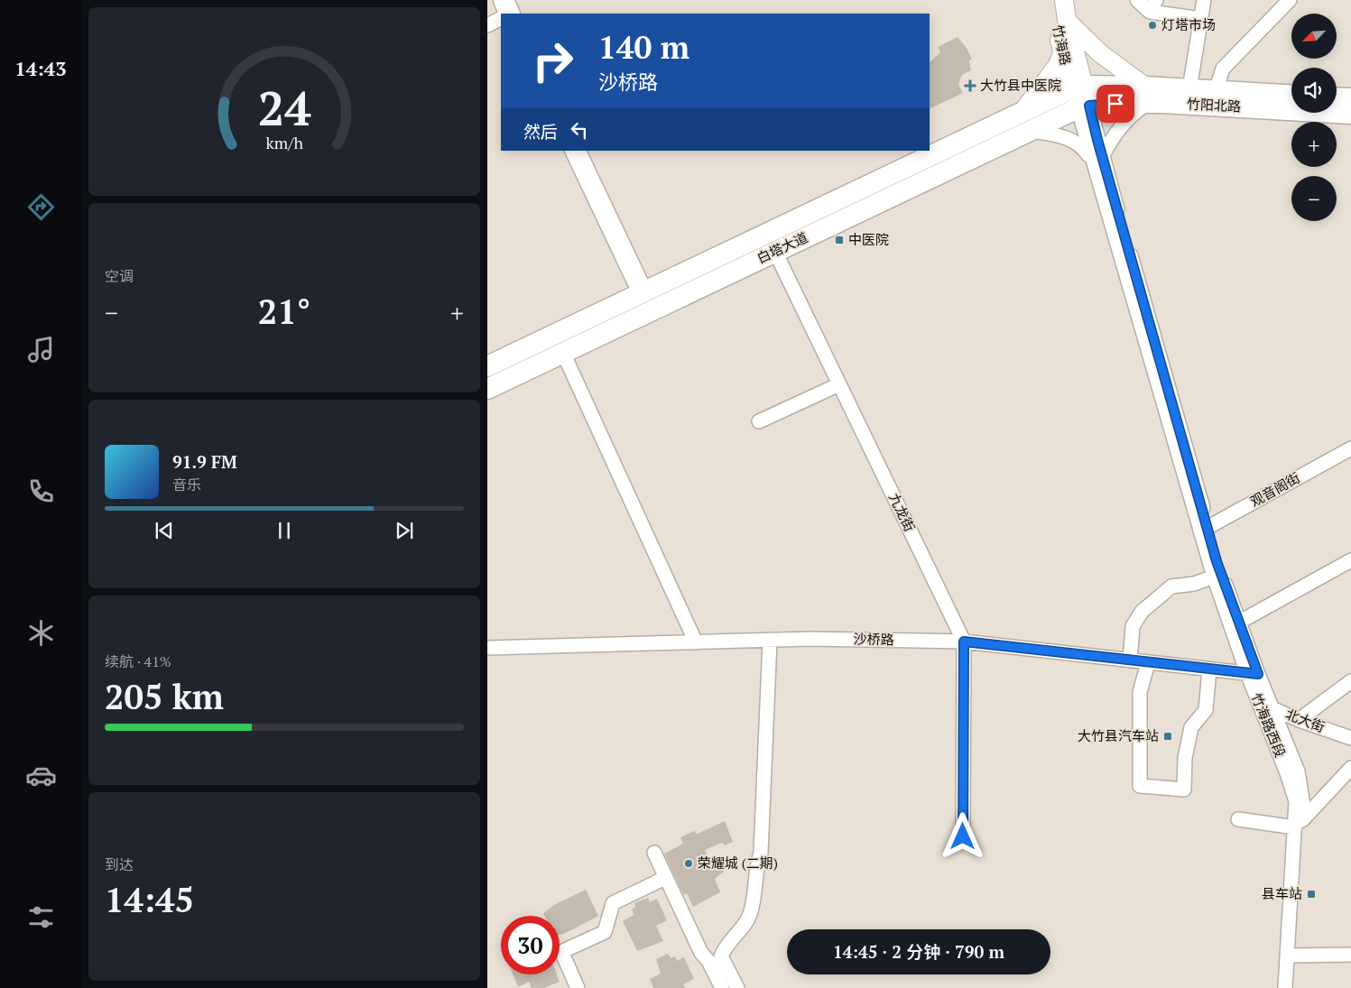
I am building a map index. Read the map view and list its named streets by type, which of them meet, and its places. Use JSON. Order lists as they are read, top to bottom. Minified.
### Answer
{"streets":{"highway":["竹阳北路","白塔大道"],"main road":["竹海路"],"street":["观音阁街","九龙街","沙桥路","北大街","竹海路西段"]},"crossings":[["竹海路","竹阳北路"],["竹海路","白塔大道"],["竹海路","竹海路西段"],["竹阳北路","白塔大道"],["竹阳北路","竹海路西段"],["白塔大道","九龙街"],["白塔大道","竹海路西段"],["观音阁街","竹海路西段"],["九龙街","沙桥路"],["沙桥路","竹海路西段"],["北大街","竹海路西段"]],"places":{"other":["灯塔市场","荣耀城 (二期)"],"health":["大竹县中医院"],"transit":["中医院","大竹县汽车站","县车站"]},"north":"bottom left","page":{"tabs":"14:43","map_buttons":["+","−"],"turn":["140 m","沙桥路"],"then":"然后","tile":["空调",["续航 · 41%","205 km"],["到达","14:45"]],"heat":["−","21°","+"],"song":["91.9 FM","音乐"],"limit":"30","trip":"14:45 · 2 分钟 · 790 m","gauge":["24","km/h"]}}
